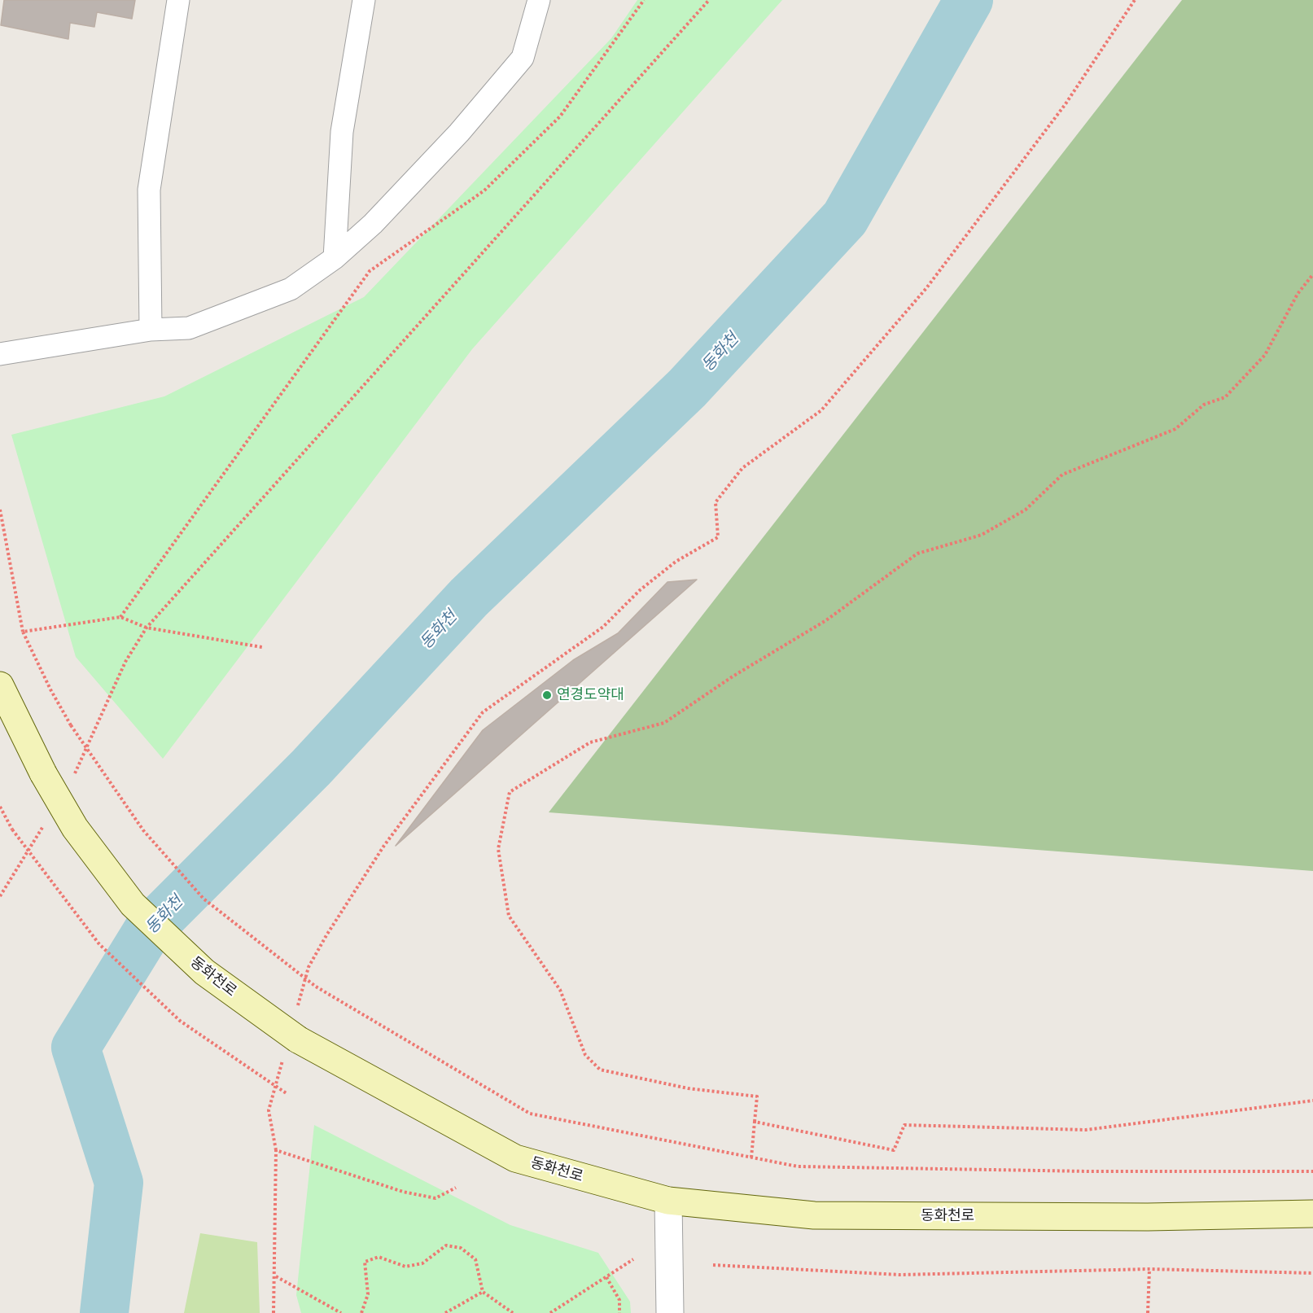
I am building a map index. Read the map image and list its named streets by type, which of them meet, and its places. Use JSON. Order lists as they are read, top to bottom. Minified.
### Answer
{"streets":{"main road":["동화천로"]},"water":["동화천"],"places":["연경도약대"]}
